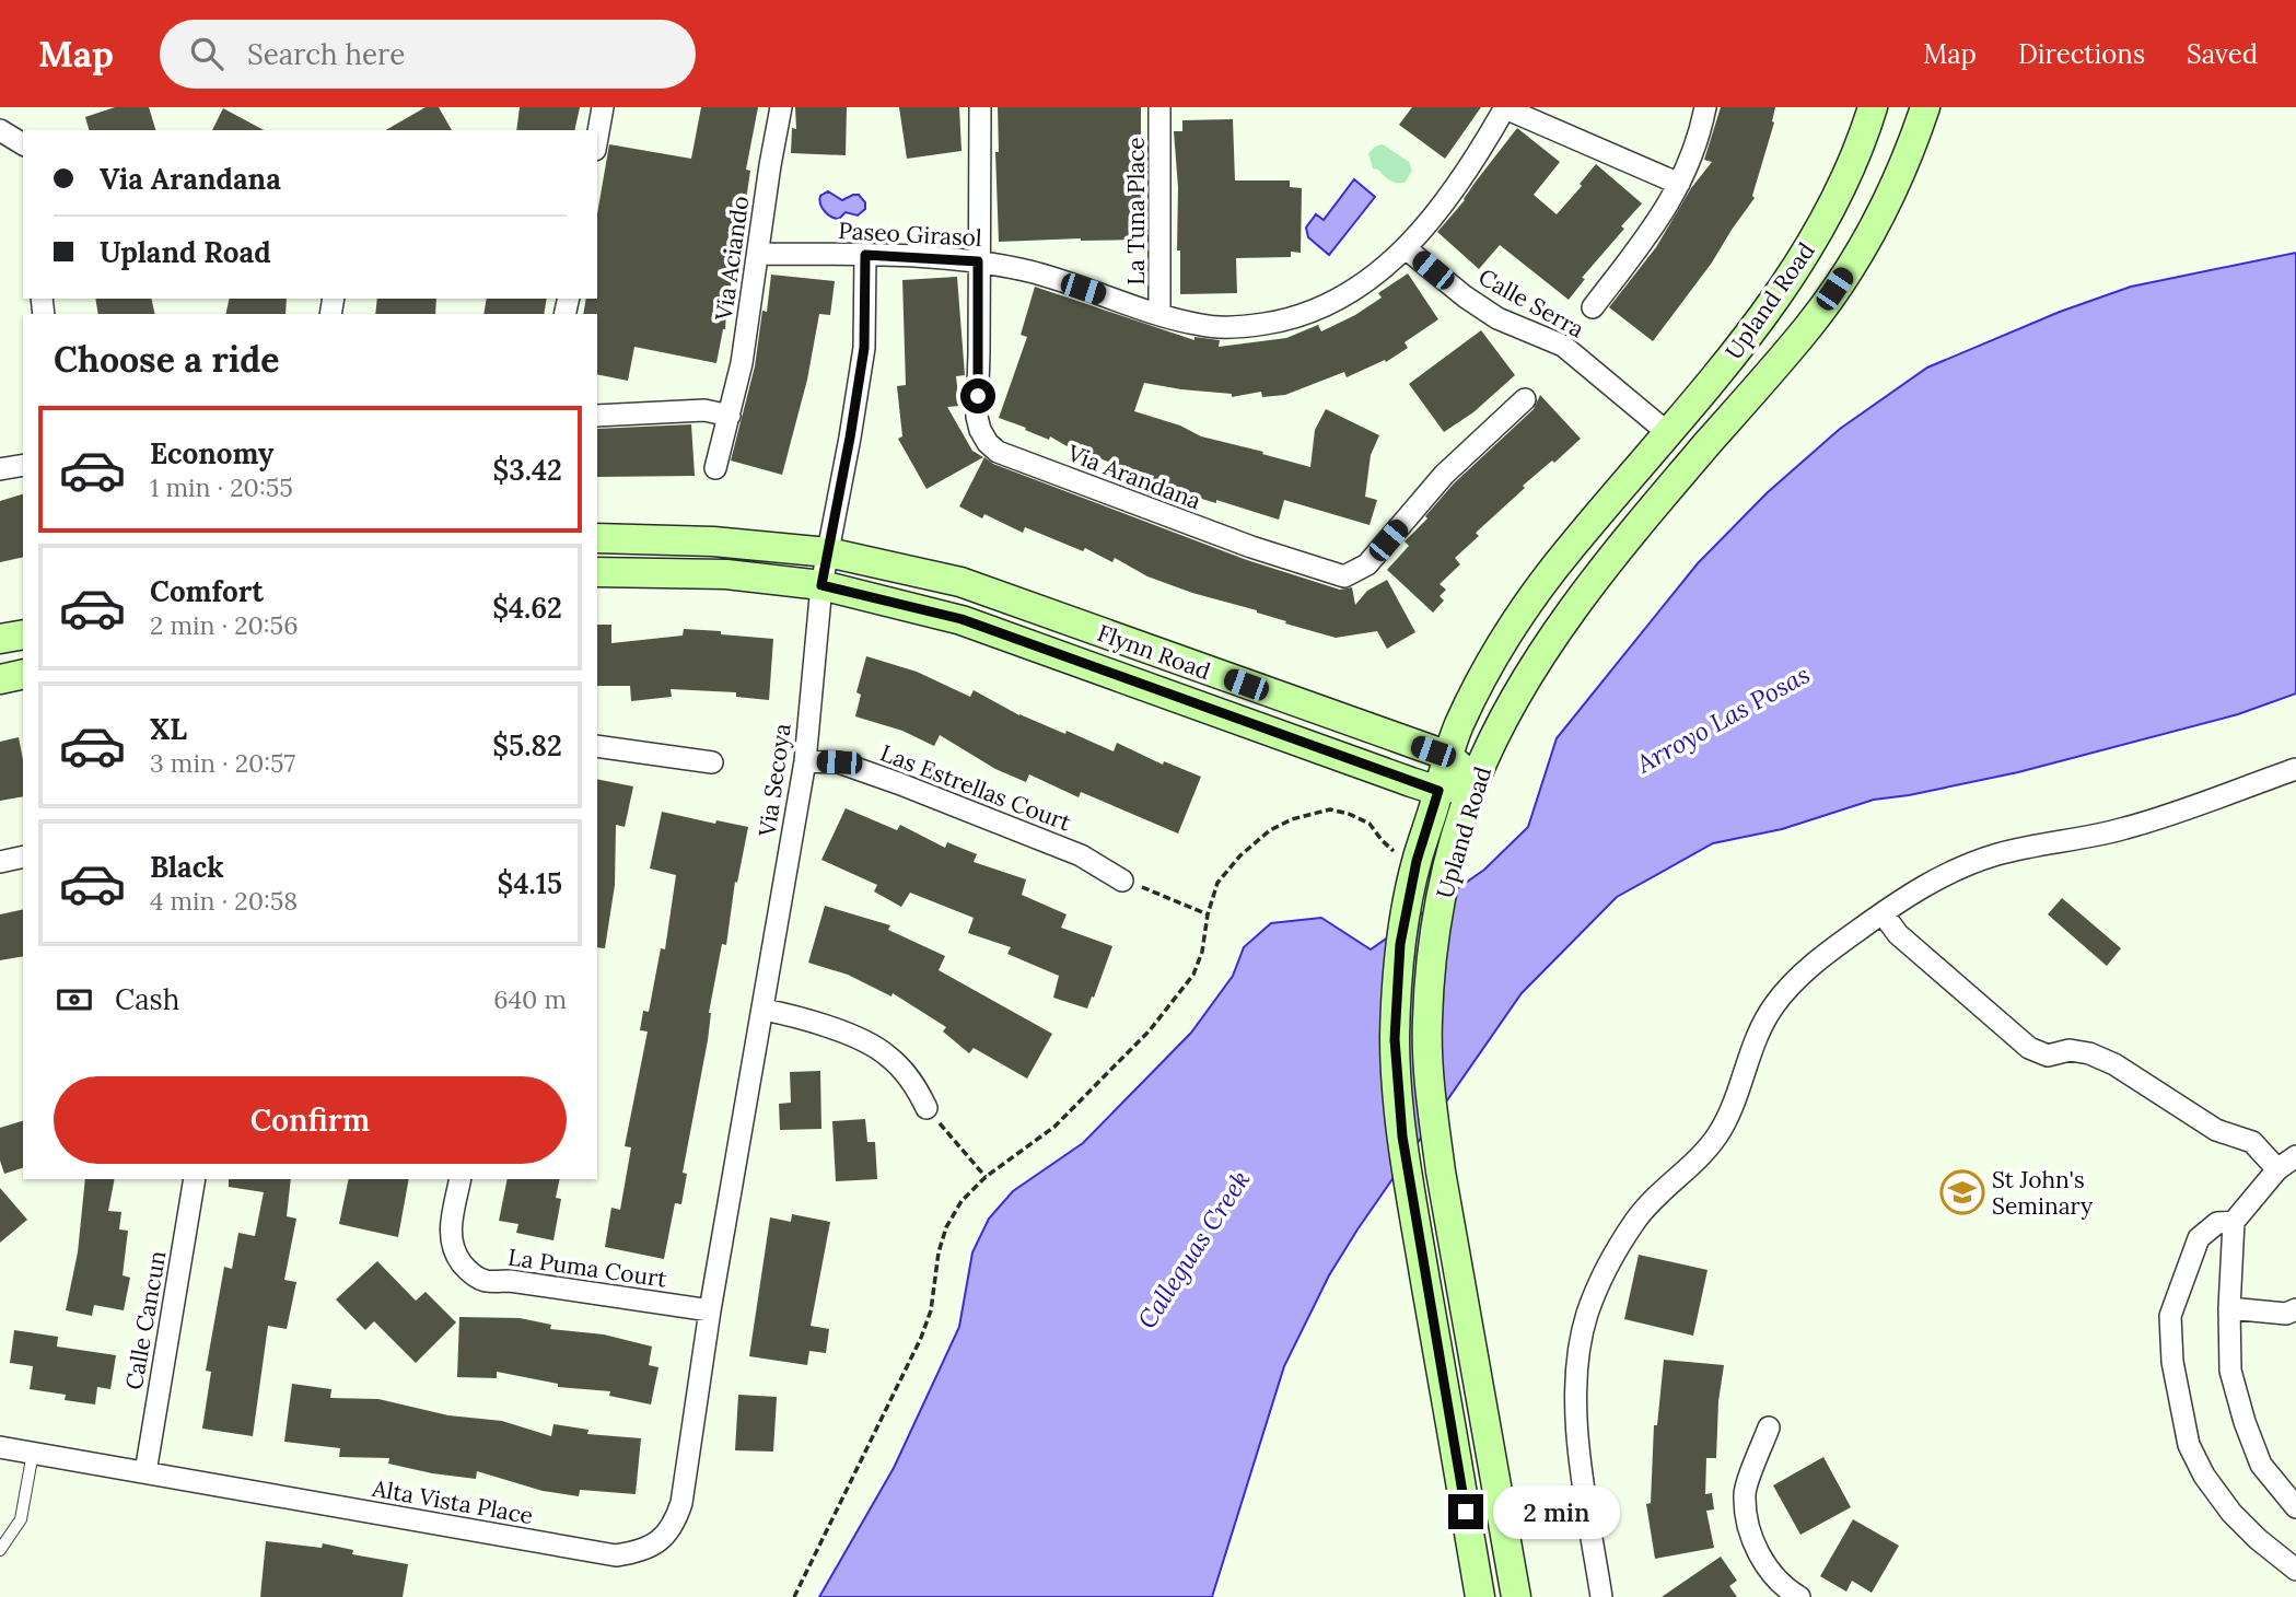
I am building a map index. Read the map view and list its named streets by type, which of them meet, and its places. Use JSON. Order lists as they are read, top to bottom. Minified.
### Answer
{"streets":{"main road":["Upland Road","Flynn Road"],"street":["La Tuna Place","Paseo Girasol","Via Aciando","Calle Serra","Via Arandana","Via Secoya","Las Estrellas Court","La Puma Court","Calle Cancun","Alta Vista Place"]},"crossings":[["La Tuna Place","Paseo Girasol"],["Paseo Girasol","Via Aciando"],["Paseo Girasol","Calle Serra"],["Paseo Girasol","Via Arandana"],["Paseo Girasol","Via Secoya"],["Upland Road","Calle Serra"],["Upland Road","Flynn Road"],["Flynn Road","Via Secoya"],["Via Secoya","Las Estrellas Court"],["Via Secoya","La Puma Court"],["Via Secoya","Alta Vista Place"],["La Puma Court","Alta Vista Place"],["Calle Cancun","Alta Vista Place"]],"water":["Arroyo Las Posas","Calleguas Creek"],"places":{"school or university":["St John's Seminary"]},"page":{"header":"Map","search":"Search here","nav":["Map","Directions","Saved"],"banner":["Via Arandana","Upland Road"],"heading":"Choose a ride","list":[{"name":"Economy","note":"1 min · 20:55","value":"$3.42"},{"name":"Comfort","note":"2 min · 20:56","value":"$4.62"},{"name":"XL","note":"3 min · 20:57","value":"$5.82"},{"name":"Black","note":"4 min · 20:58","value":"$4.15"}],"pay":["Cash","640 m"],"buttons":"Confirm","bubble":"2 min"}}
